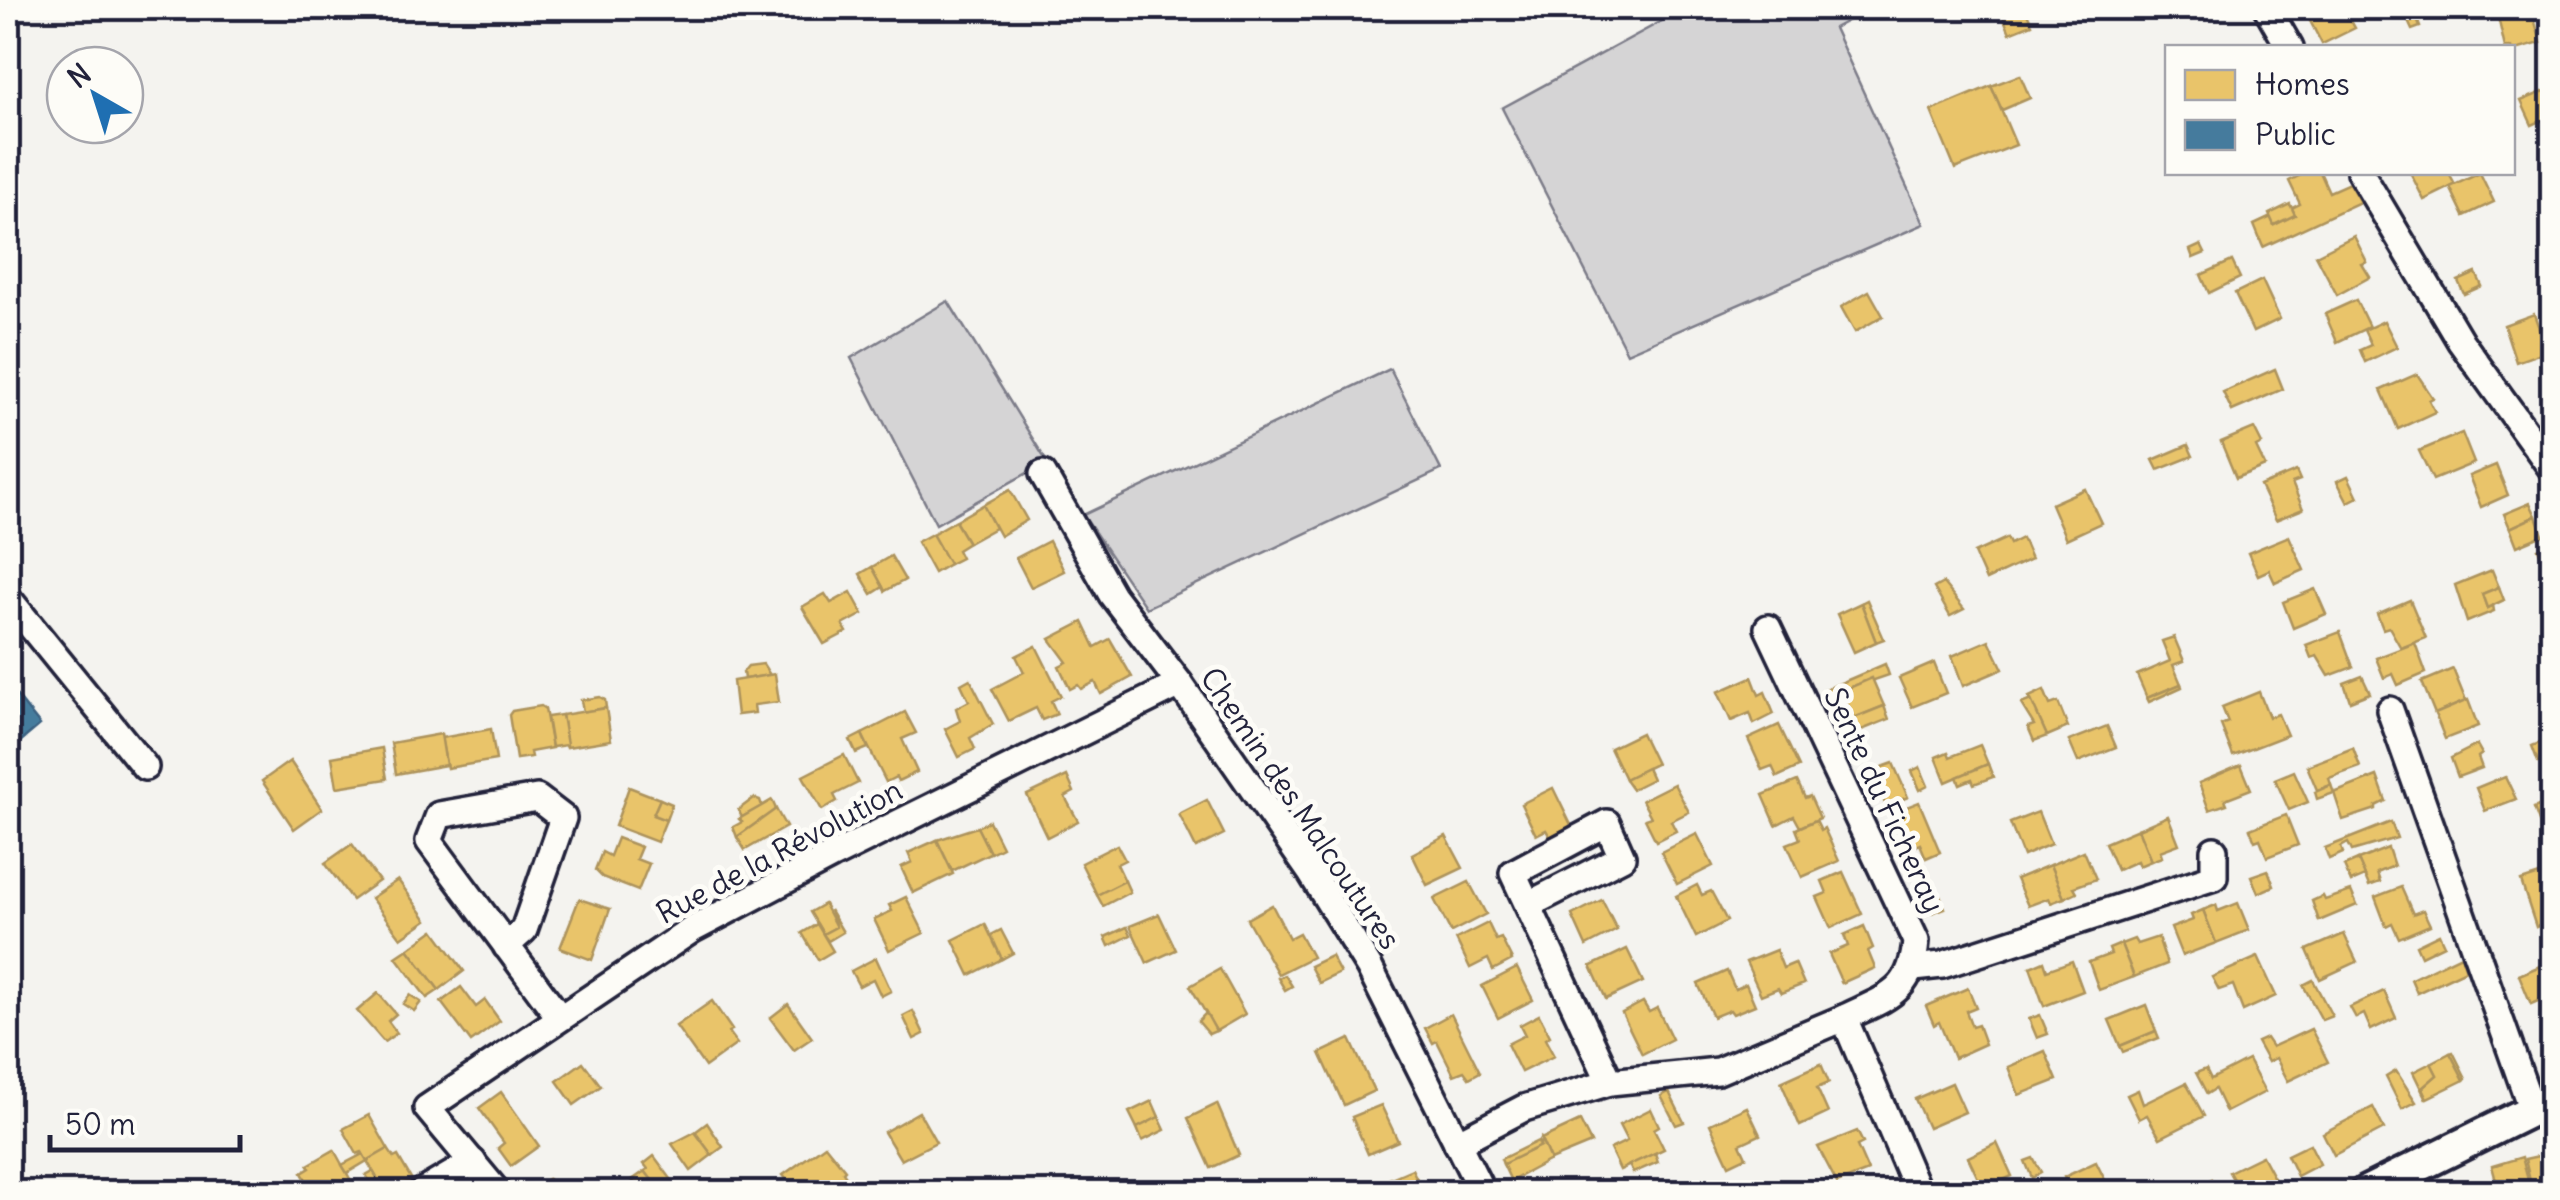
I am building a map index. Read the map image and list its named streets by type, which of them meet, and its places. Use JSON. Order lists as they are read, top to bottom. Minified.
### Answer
{"streets":{"street":["Sente du Ficheray","Chemin des Malcoutures","Rue de la Révolution"]},"crossings":[["Chemin des Malcoutures","Rue de la Révolution"]],"legend":["Homes","Public"],"scale_bar":"50 m","north":"top left"}
